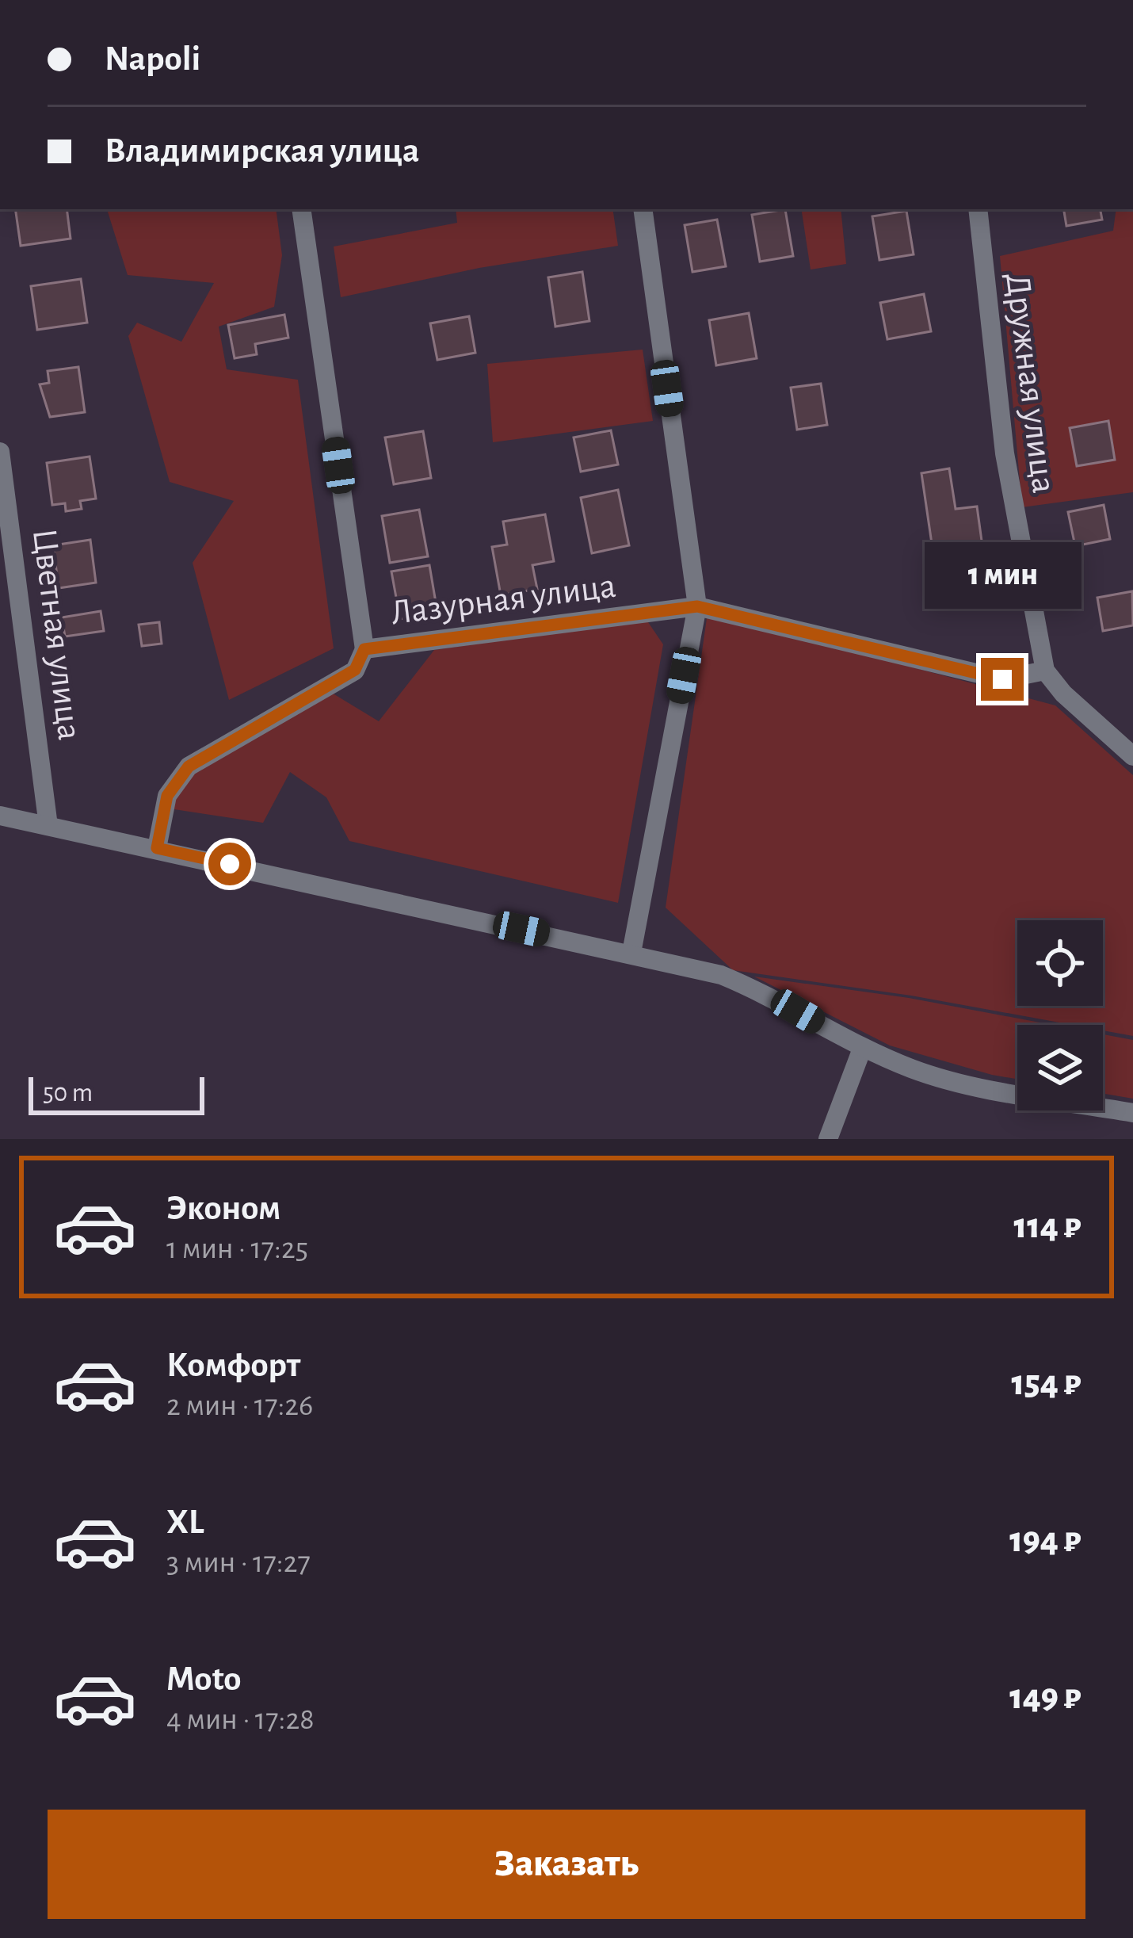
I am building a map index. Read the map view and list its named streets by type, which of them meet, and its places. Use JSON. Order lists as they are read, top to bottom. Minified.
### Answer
{"streets":{"street":["Дружная улица","Лазурная улица","Цветная улица"]},"scale_bar":"50 m","page":{"banner":["Napoli","Владимирская улица"],"bubble":"1 мин","scale":"50 m","list":[{"name":"Эконом","note":"1 мин · 17:25","value":"114 ₽"},{"name":"Комфорт","note":"2 мин · 17:26","value":"154 ₽"},{"name":"XL","note":"3 мин · 17:27","value":"194 ₽"},{"name":"Moto","note":"4 мин · 17:28","value":"149 ₽"}],"buttons":"Заказать"}}
